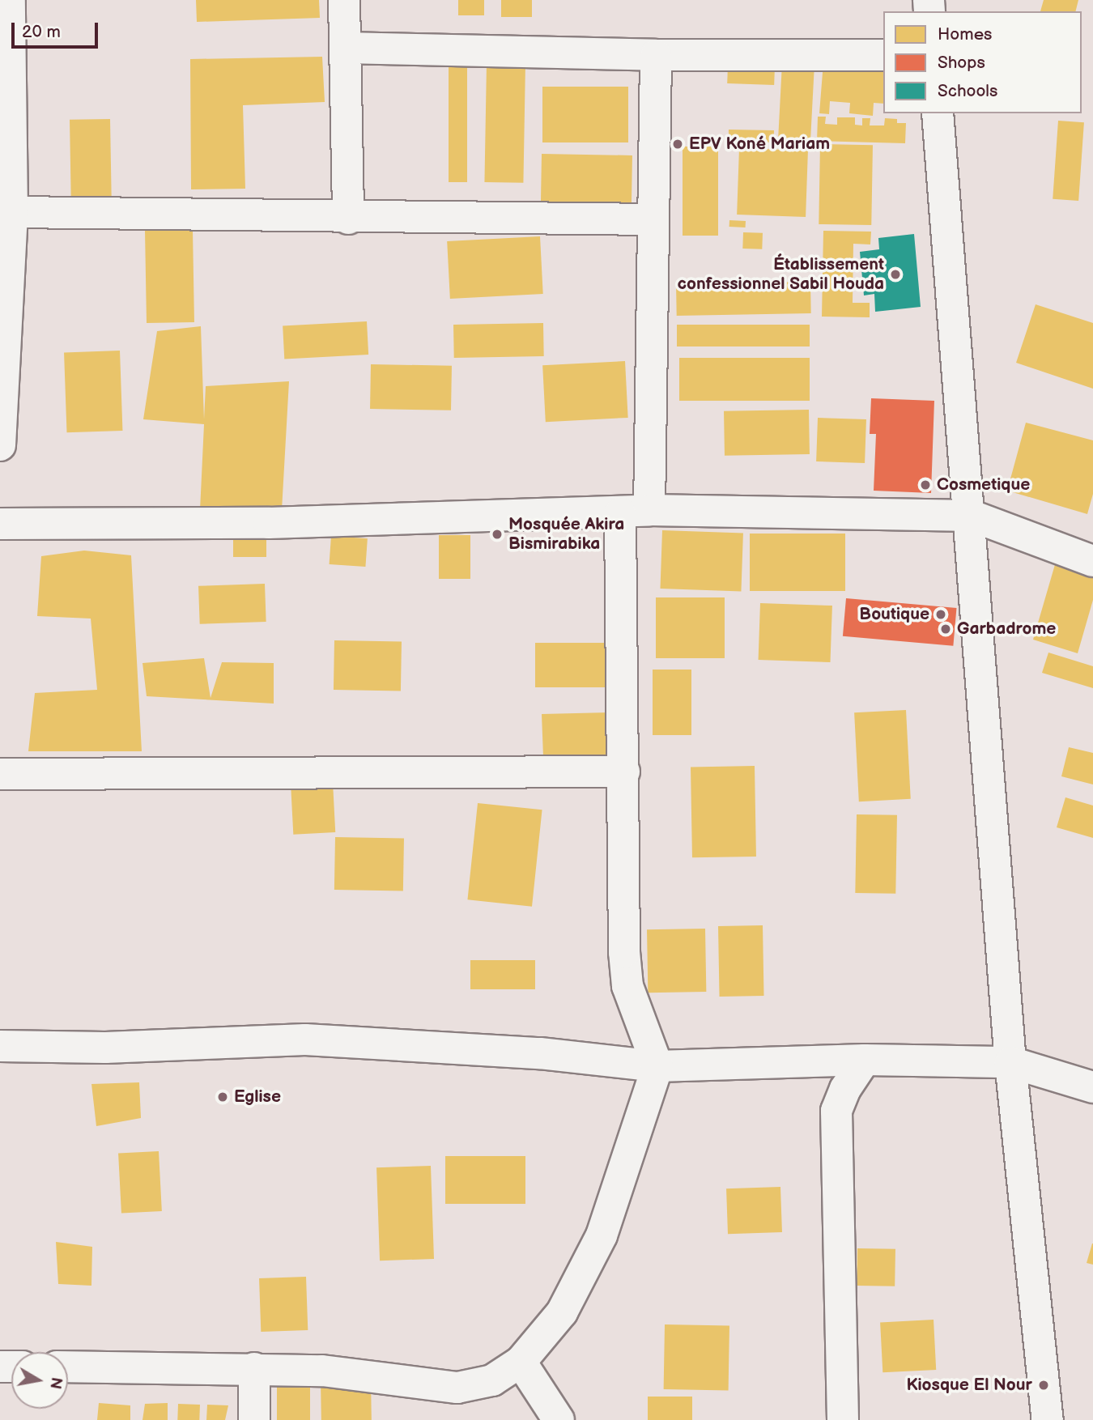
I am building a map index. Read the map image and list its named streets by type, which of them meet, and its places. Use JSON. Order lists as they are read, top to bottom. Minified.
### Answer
{"places":["EPV Koné Mariam","Établissement confessionnel Sabil Houda","Cosmetique","Mosquée Akira Bismirabika","Boutique","Garbadrome","Eglise","Kiosque El Nour"],"legend":["Homes","Shops","Schools"],"scale_bar":"20 m","north":"right"}
